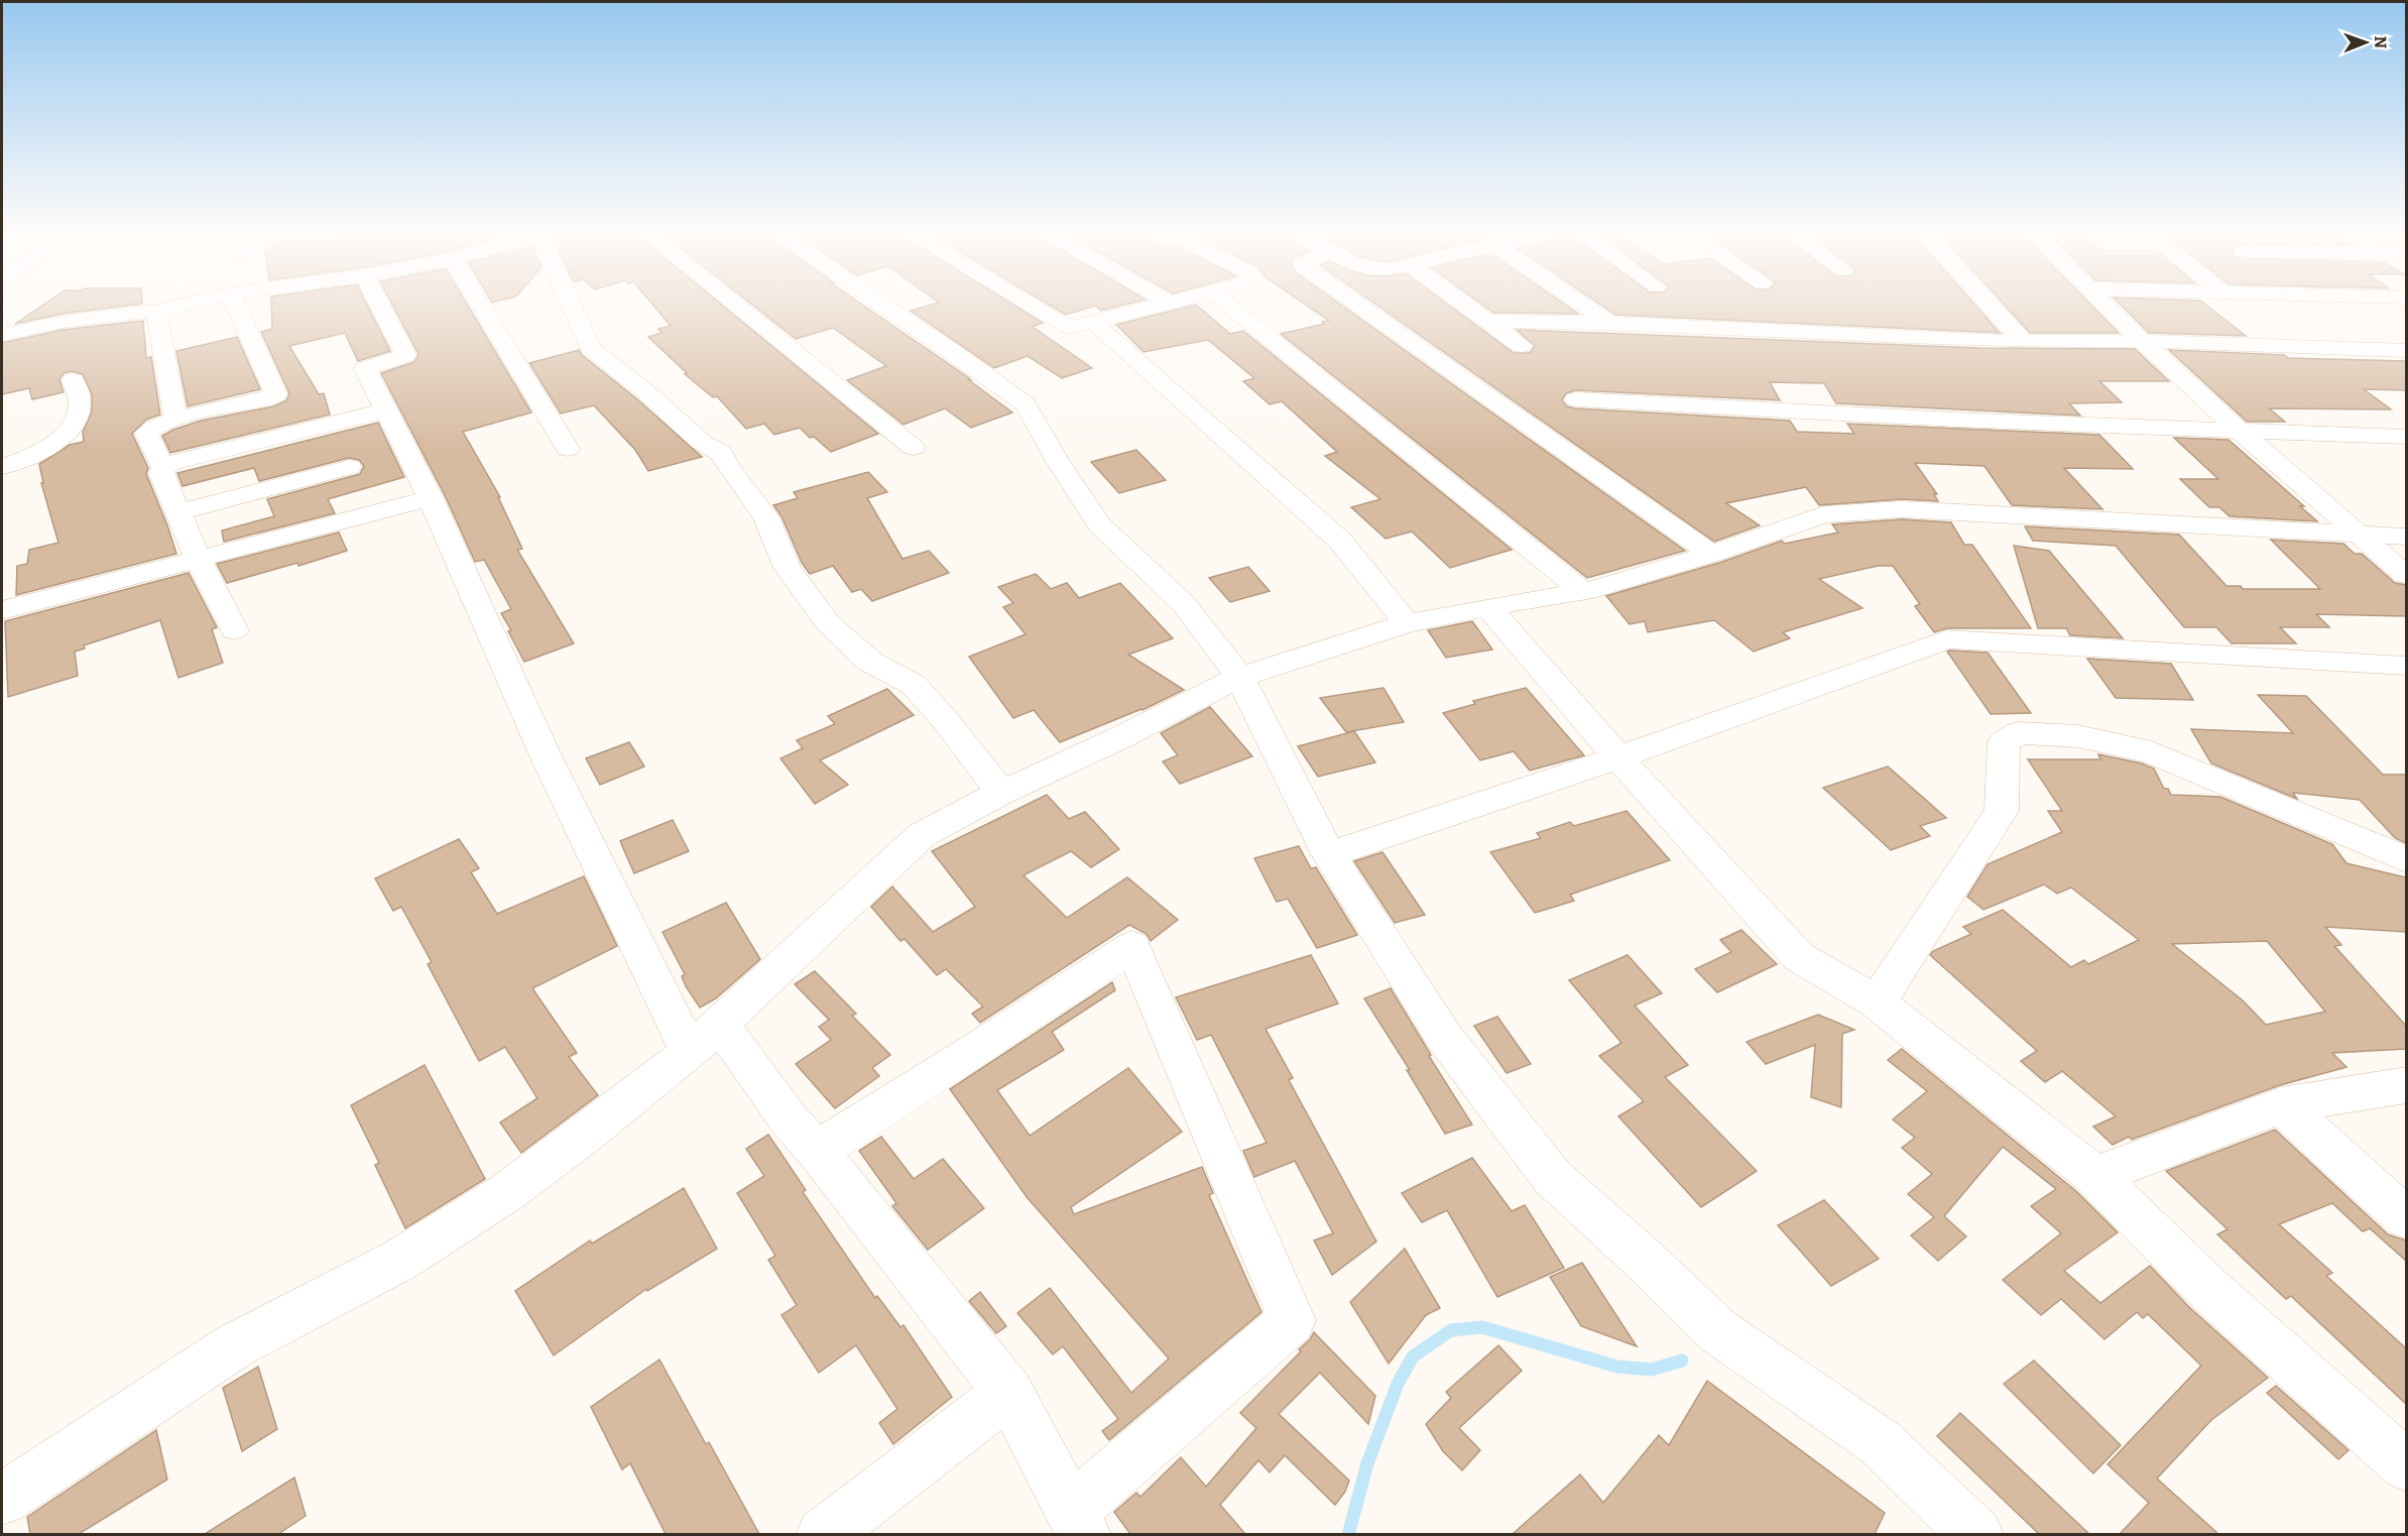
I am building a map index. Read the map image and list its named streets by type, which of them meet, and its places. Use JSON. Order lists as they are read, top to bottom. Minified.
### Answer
{"north":"right"}
